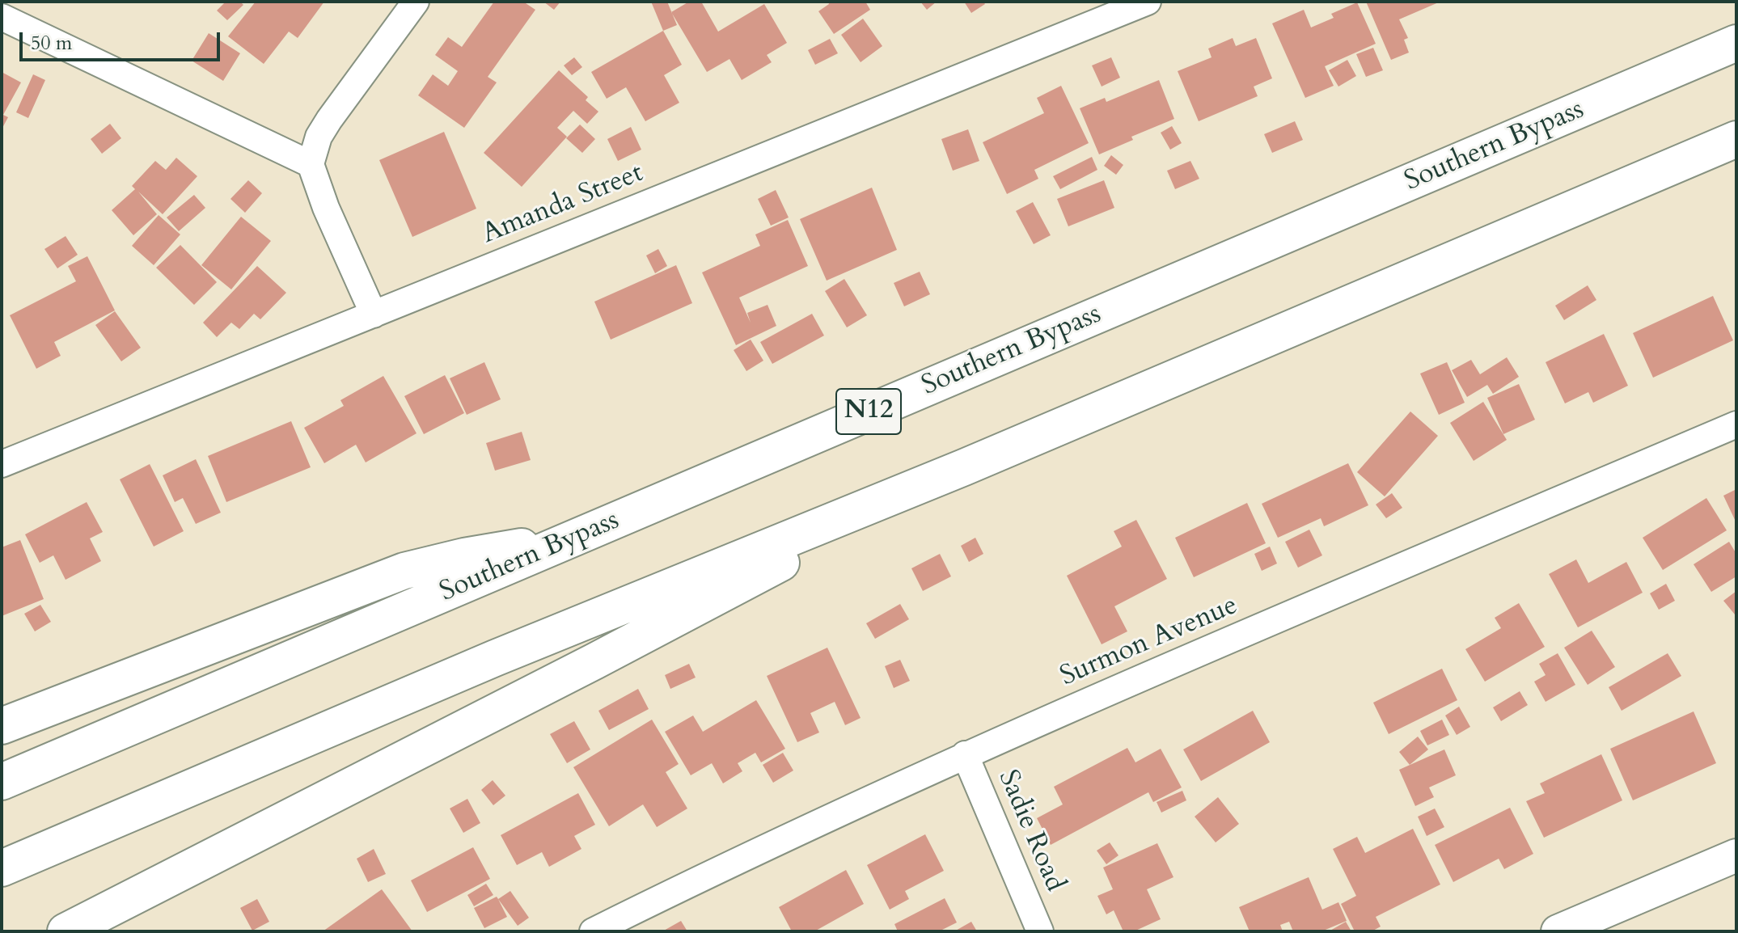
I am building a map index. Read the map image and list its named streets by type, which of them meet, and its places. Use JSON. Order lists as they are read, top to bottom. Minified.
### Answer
{"streets":{"highway":["Southern Bypass","N12"],"street":["Amanda Street","Surmon Avenue","Sadie Road"]},"crossings":[["Surmon Avenue","Sadie Road"]],"scale_bar":"50 m"}
